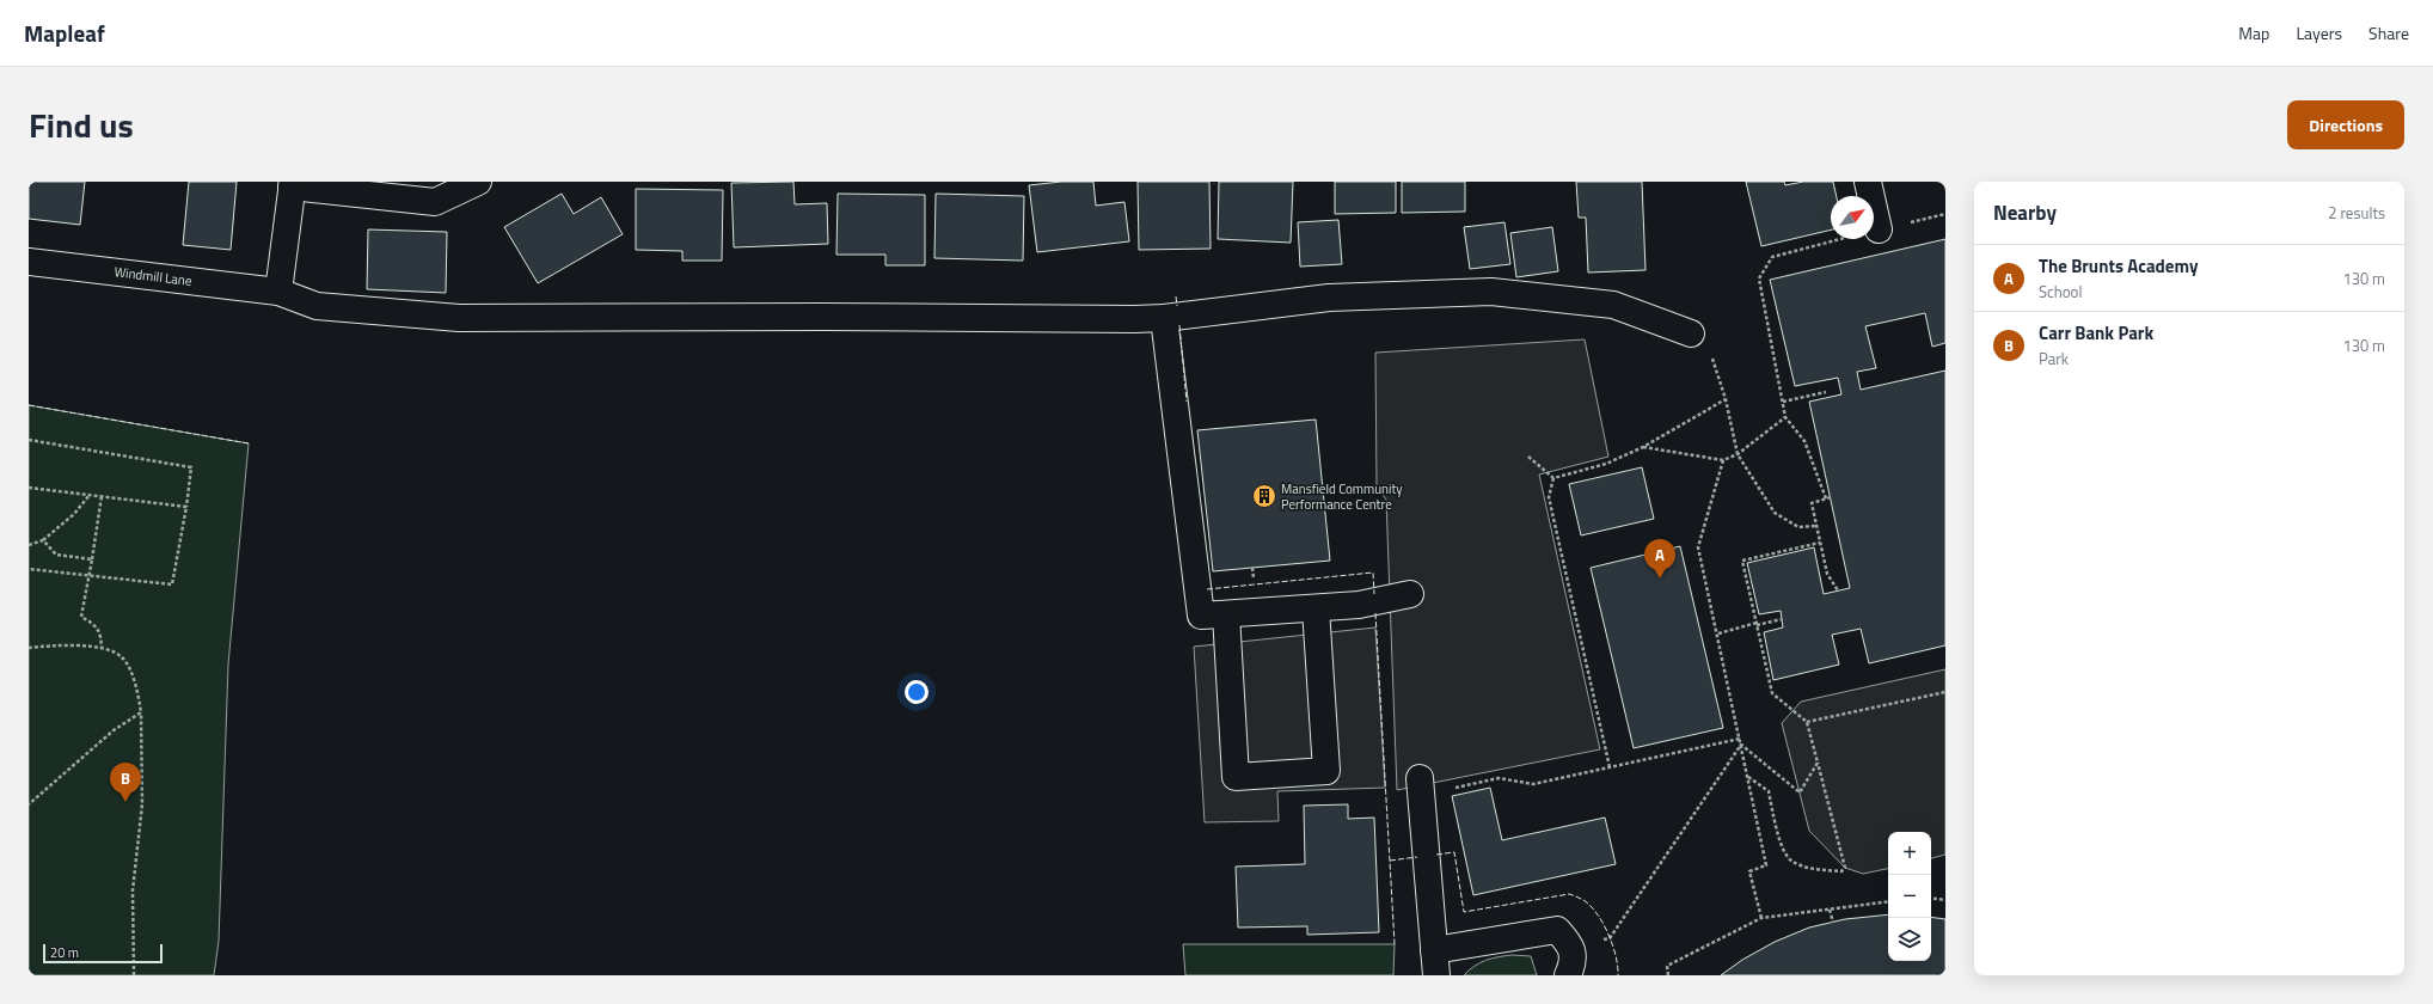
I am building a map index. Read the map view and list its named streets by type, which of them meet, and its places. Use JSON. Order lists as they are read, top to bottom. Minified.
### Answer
{"streets":{"street":["Windmill Lane"]},"places":{"building":["Mansfield Community Performance Centre"]},"scale_bar":"20 m","north":"top right","page":{"header":"Mapleaf","nav":["Map","Layers","Share"],"title":"Find us","buttons":"Directions","heading":["Nearby","2 results"],"list":[{"mark":"A","name":"The Brunts Academy","note":"School","value":"130 m"},{"mark":"B","name":"Carr Bank Park","note":"Park","value":"130 m"}],"pins":["A","B"],"map_buttons":["+","−"],"scale":"20 m"}}
